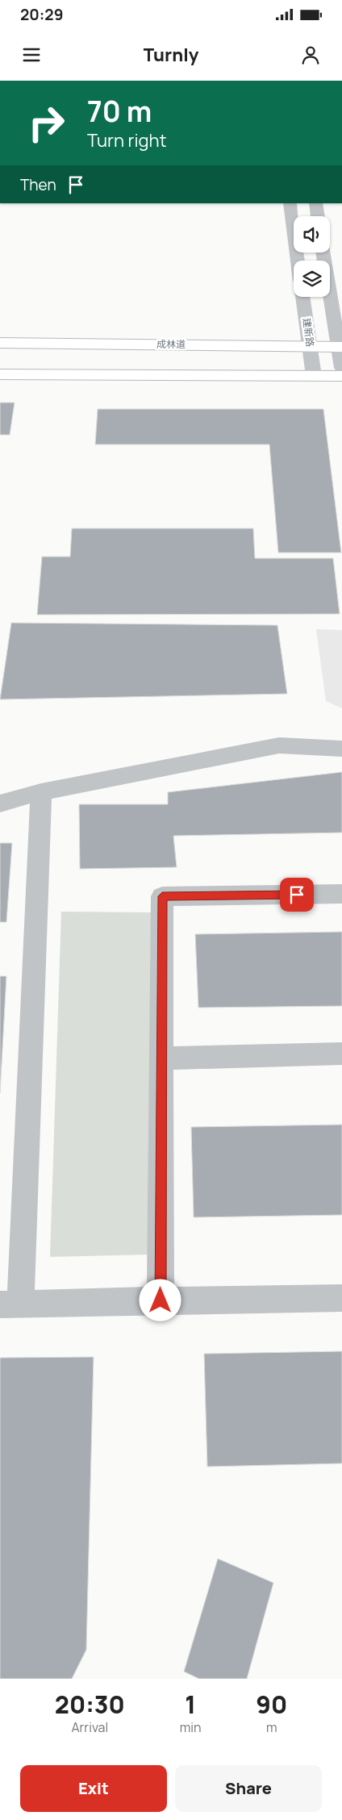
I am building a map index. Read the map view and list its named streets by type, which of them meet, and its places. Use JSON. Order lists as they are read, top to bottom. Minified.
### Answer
{"streets":{"main road":["成林道"],"street":["建新路"]},"crossings":[["建新路","成林道"]],"page":{"status":"20:29","header":"Turnly","turn":["70 m","Turn right"],"then":"Then","eta":["20:30","Arrival","1","min","90","m"],"buttons":["Exit","Share"]}}
